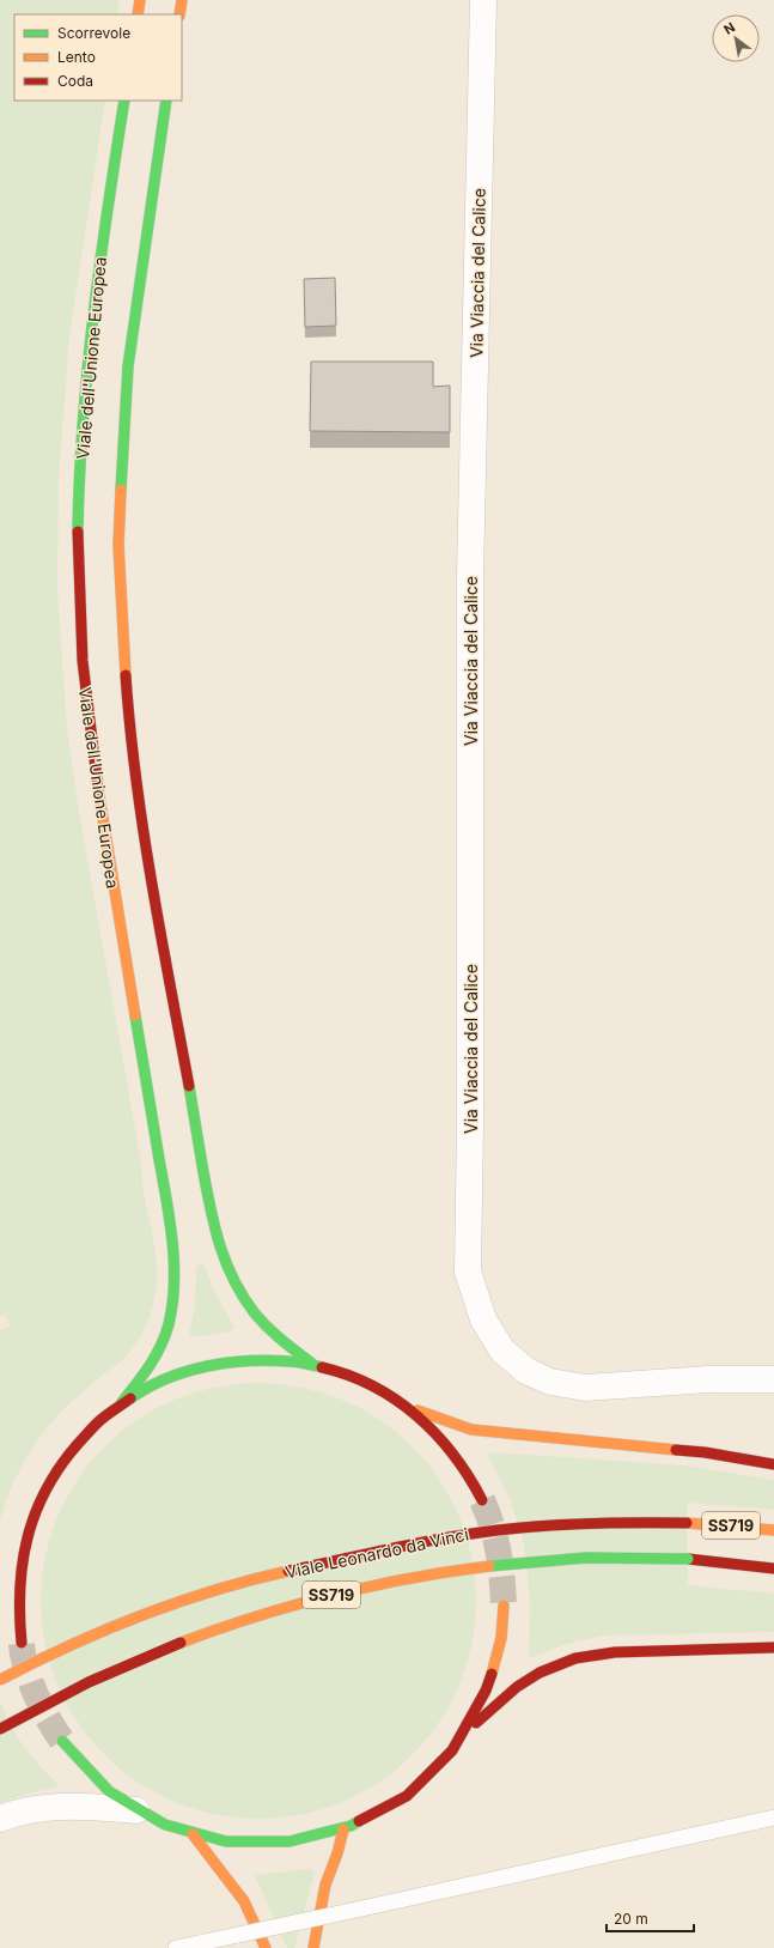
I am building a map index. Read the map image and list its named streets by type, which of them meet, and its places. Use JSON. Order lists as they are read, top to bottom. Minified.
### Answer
{"streets":{"main road":["Viale dell'Unione Europea","SS719","Viale Leonardo da Vinci"],"street":["Via Viaccia del Calice"]},"legend":["Scorrevole","Lento","Coda"],"scale_bar":"20 m","north":"top left"}
